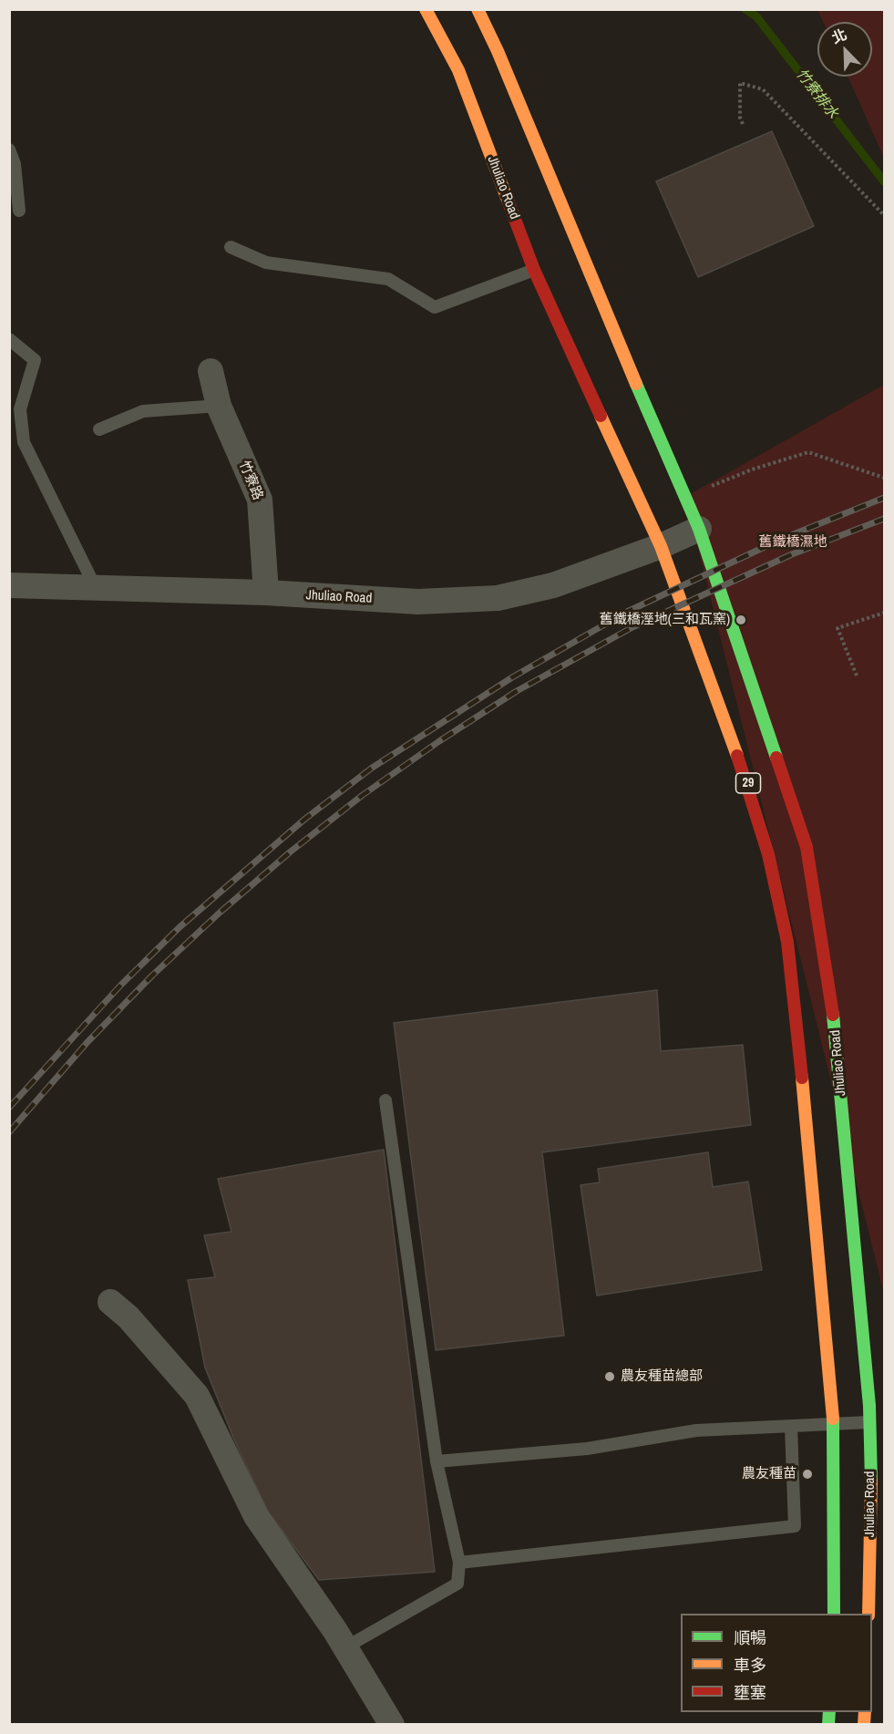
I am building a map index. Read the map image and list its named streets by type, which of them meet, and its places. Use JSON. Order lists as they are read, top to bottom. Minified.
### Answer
{"streets":{"main road":["Jhuliao Road","29"],"street":["竹寮路"]},"crossings":[["Jhuliao Road","竹寮路"]],"water":["竹寮排水"],"parks":["舊鐵橋濕地"],"places":["舊鐵橋溼地(三和瓦窯)","農友種苗總部","農友種苗"],"legend":["順暢","車多","壅塞"],"north":"top left"}
